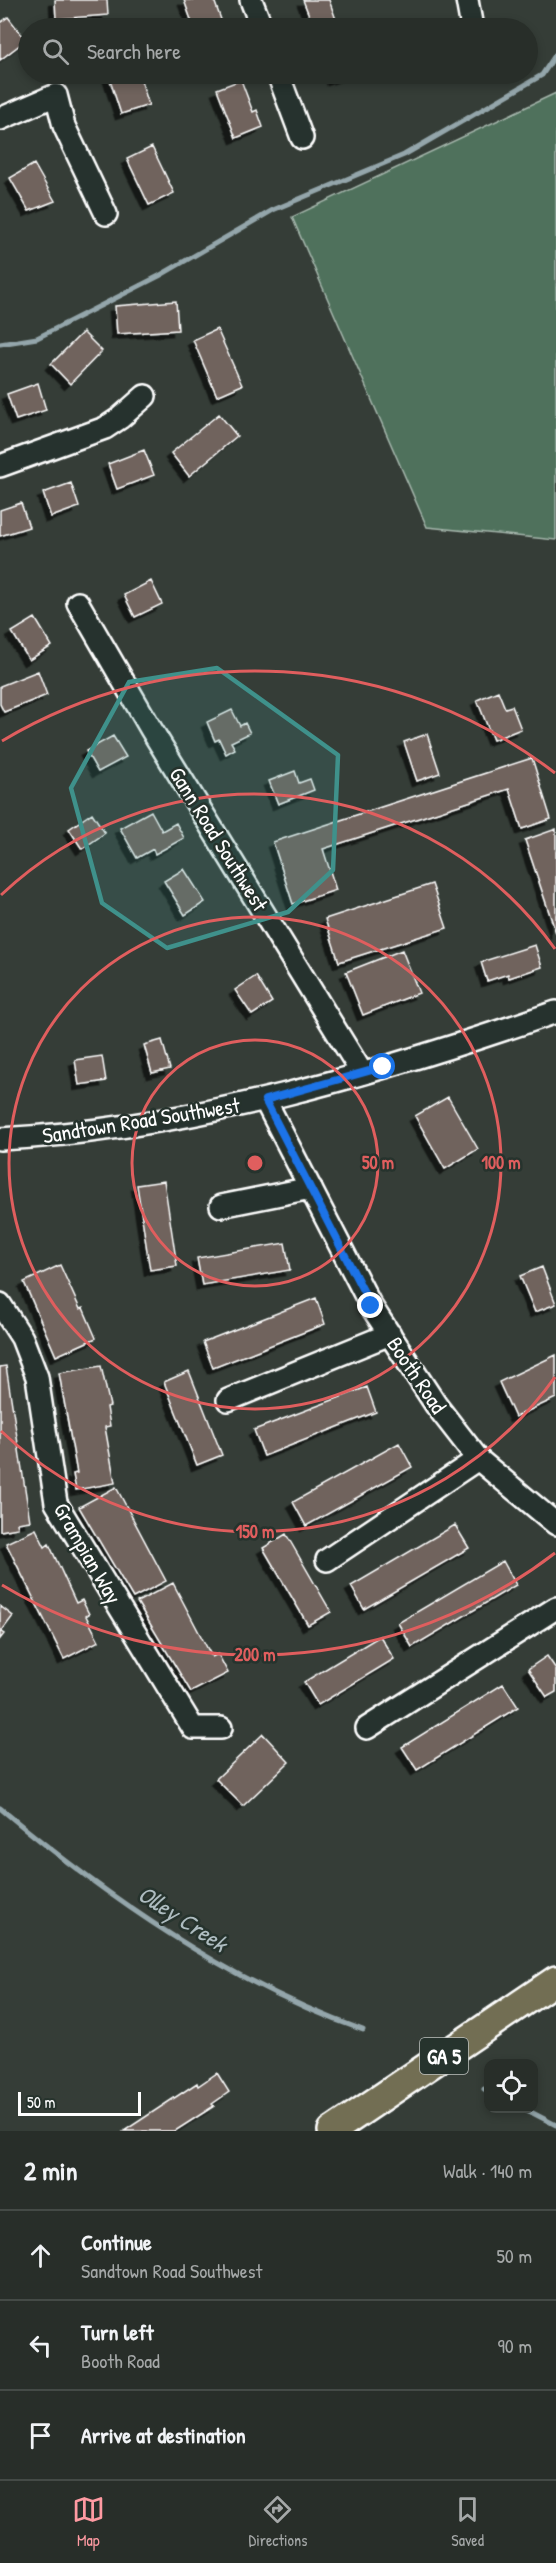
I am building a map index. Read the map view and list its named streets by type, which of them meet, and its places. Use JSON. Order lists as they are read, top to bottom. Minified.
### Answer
{"streets":{"main road":["GA 5"],"street":["Gann Road Southwest","Sandtown Road Southwest","Booth Road","Grampian Way"]},"crossings":[["Gann Road Southwest","Sandtown Road Southwest"],["Sandtown Road Southwest","Booth Road"]],"water":["Olley Creek"],"scale_bar":"50 m","page":{"search":"Search here","scale":"50 m","heading":["2 min","Walk · 140 m"],"list":[["Continue","Sandtown Road Southwest","50 m"],["Turn left","Booth Road","90 m"],"Arrive at destination"],"nav":["Map","Directions","Saved"]},"rings":["50 m","100 m","150 m","200 m"]}
